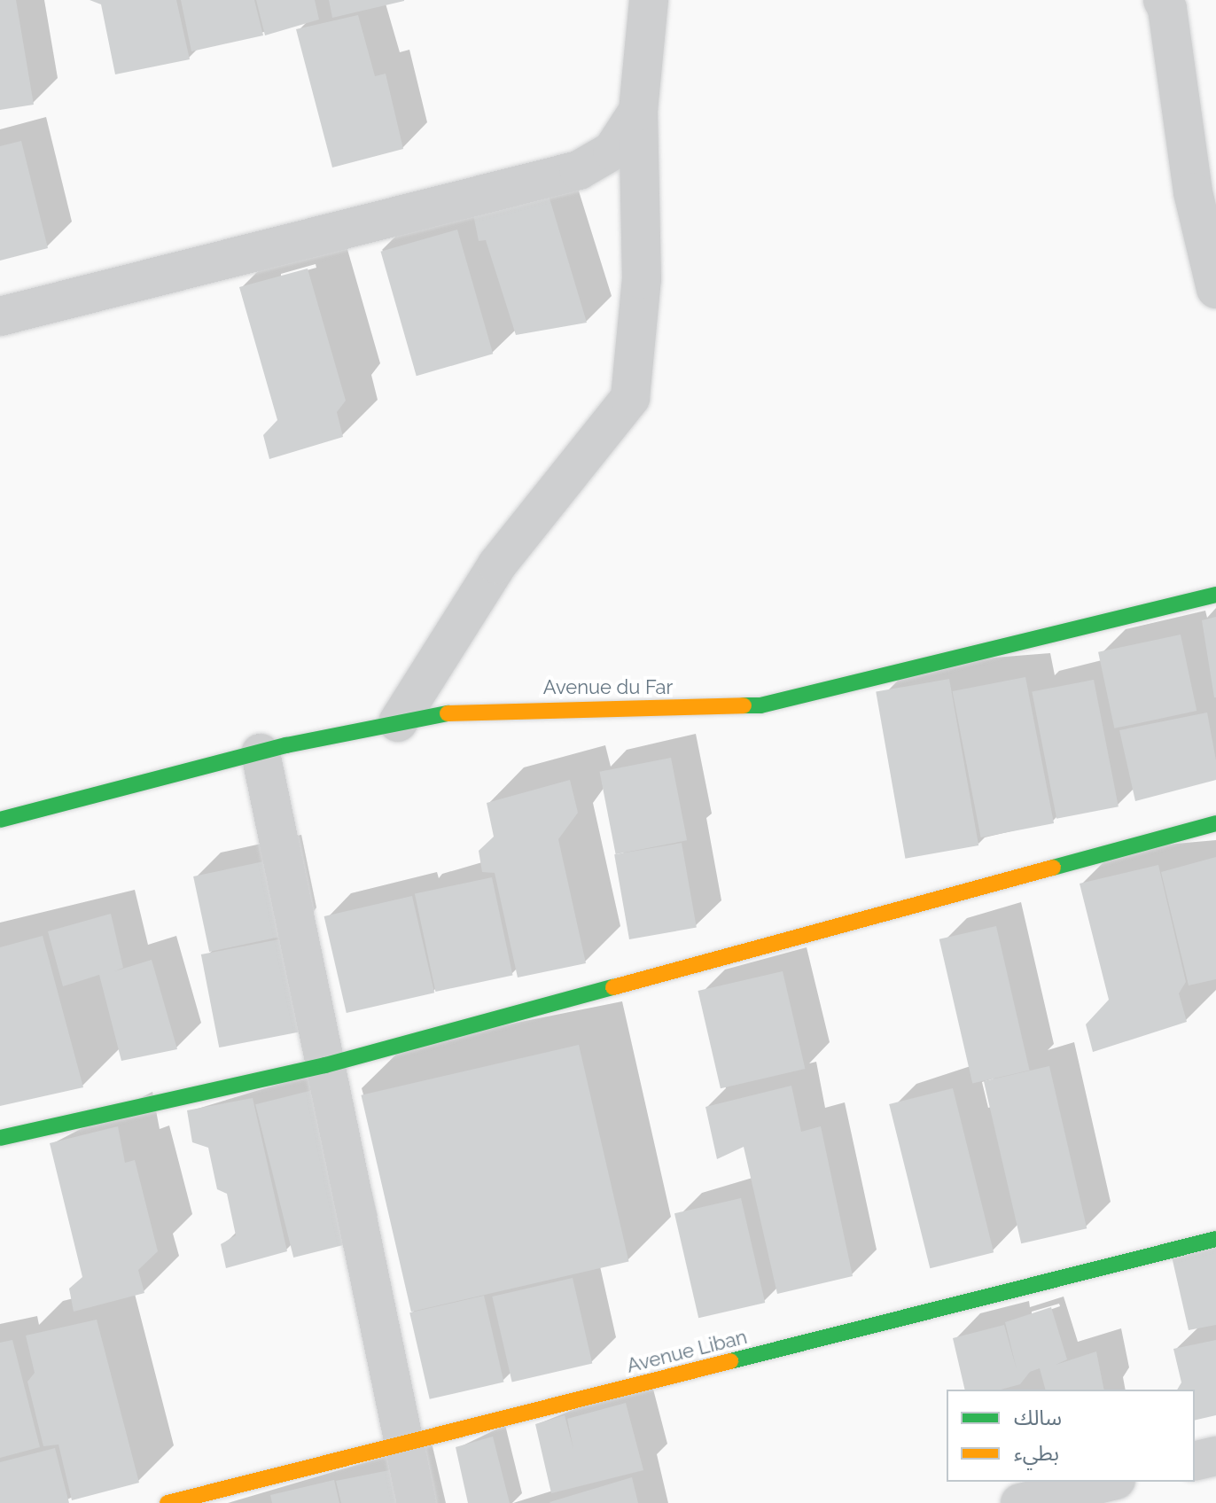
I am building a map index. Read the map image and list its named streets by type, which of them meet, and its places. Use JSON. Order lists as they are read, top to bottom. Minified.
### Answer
{"streets":{"street":["Avenue du Far","Avenue Liban"]},"legend":["سالك","بطيء"]}
